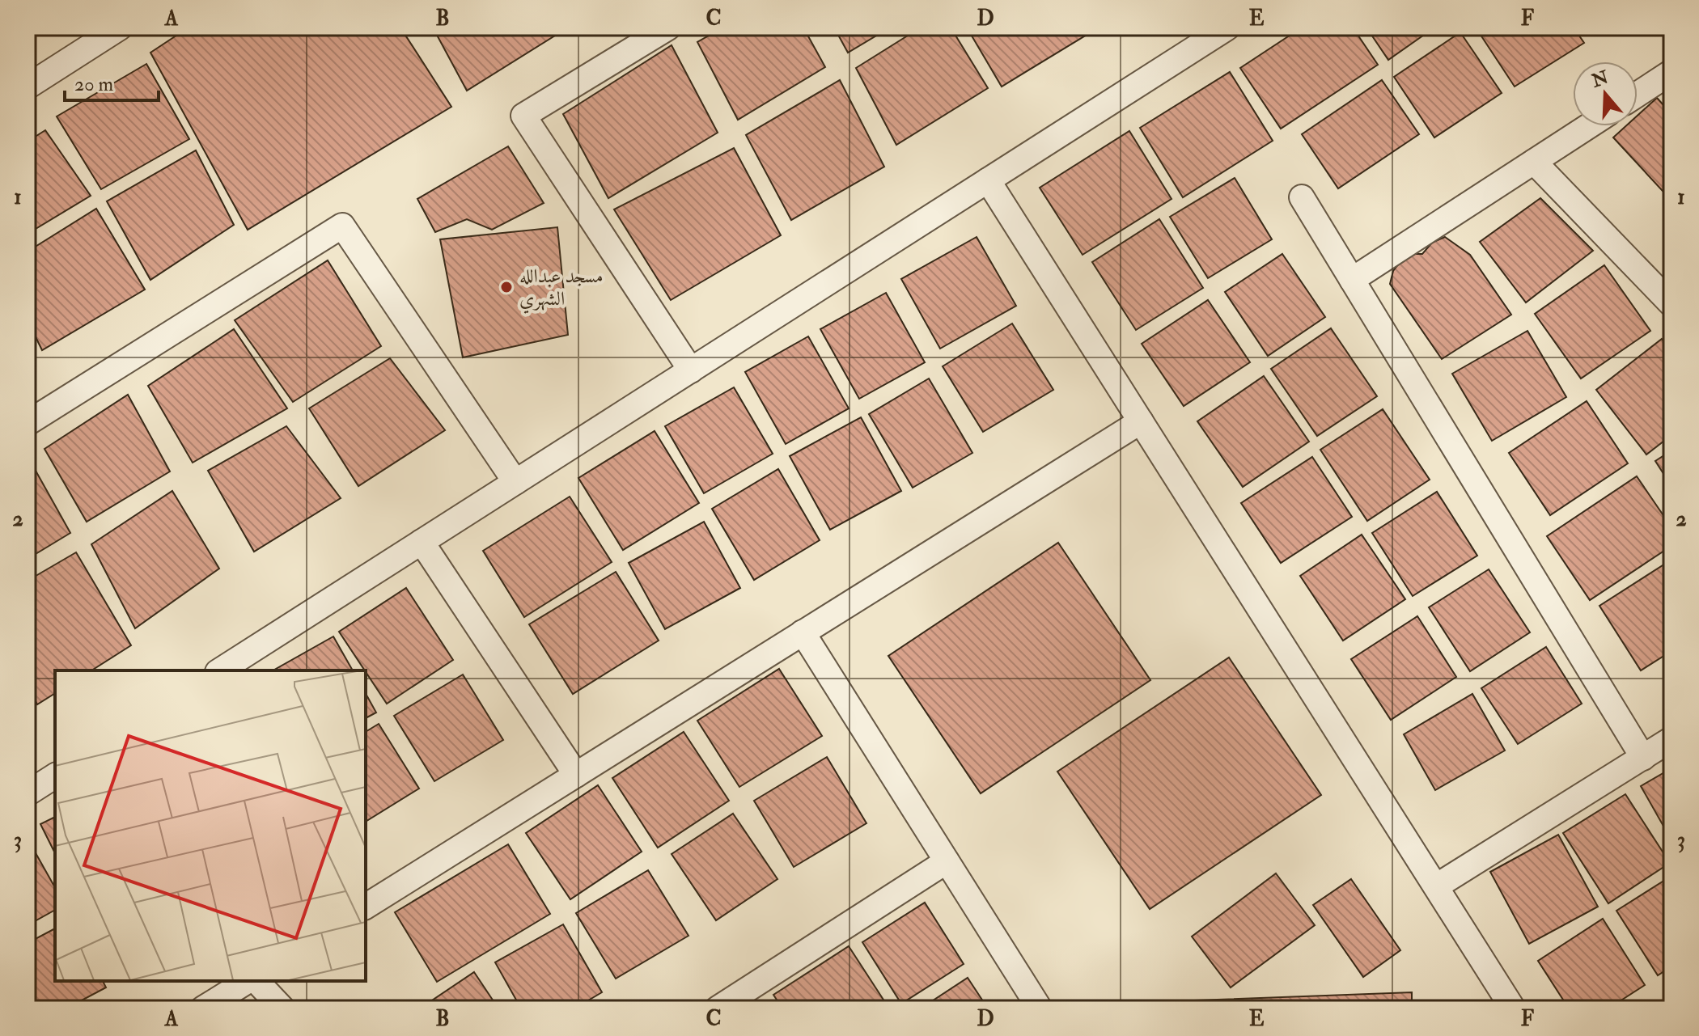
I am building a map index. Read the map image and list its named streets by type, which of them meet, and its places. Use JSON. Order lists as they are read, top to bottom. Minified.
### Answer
{"places":["مسجد عبدالله الشهري"],"scale_bar":"20 m","north":"top","grid":{"columns":["A","B","C","D","E","F"],"rows":["1","2","3"]}}
